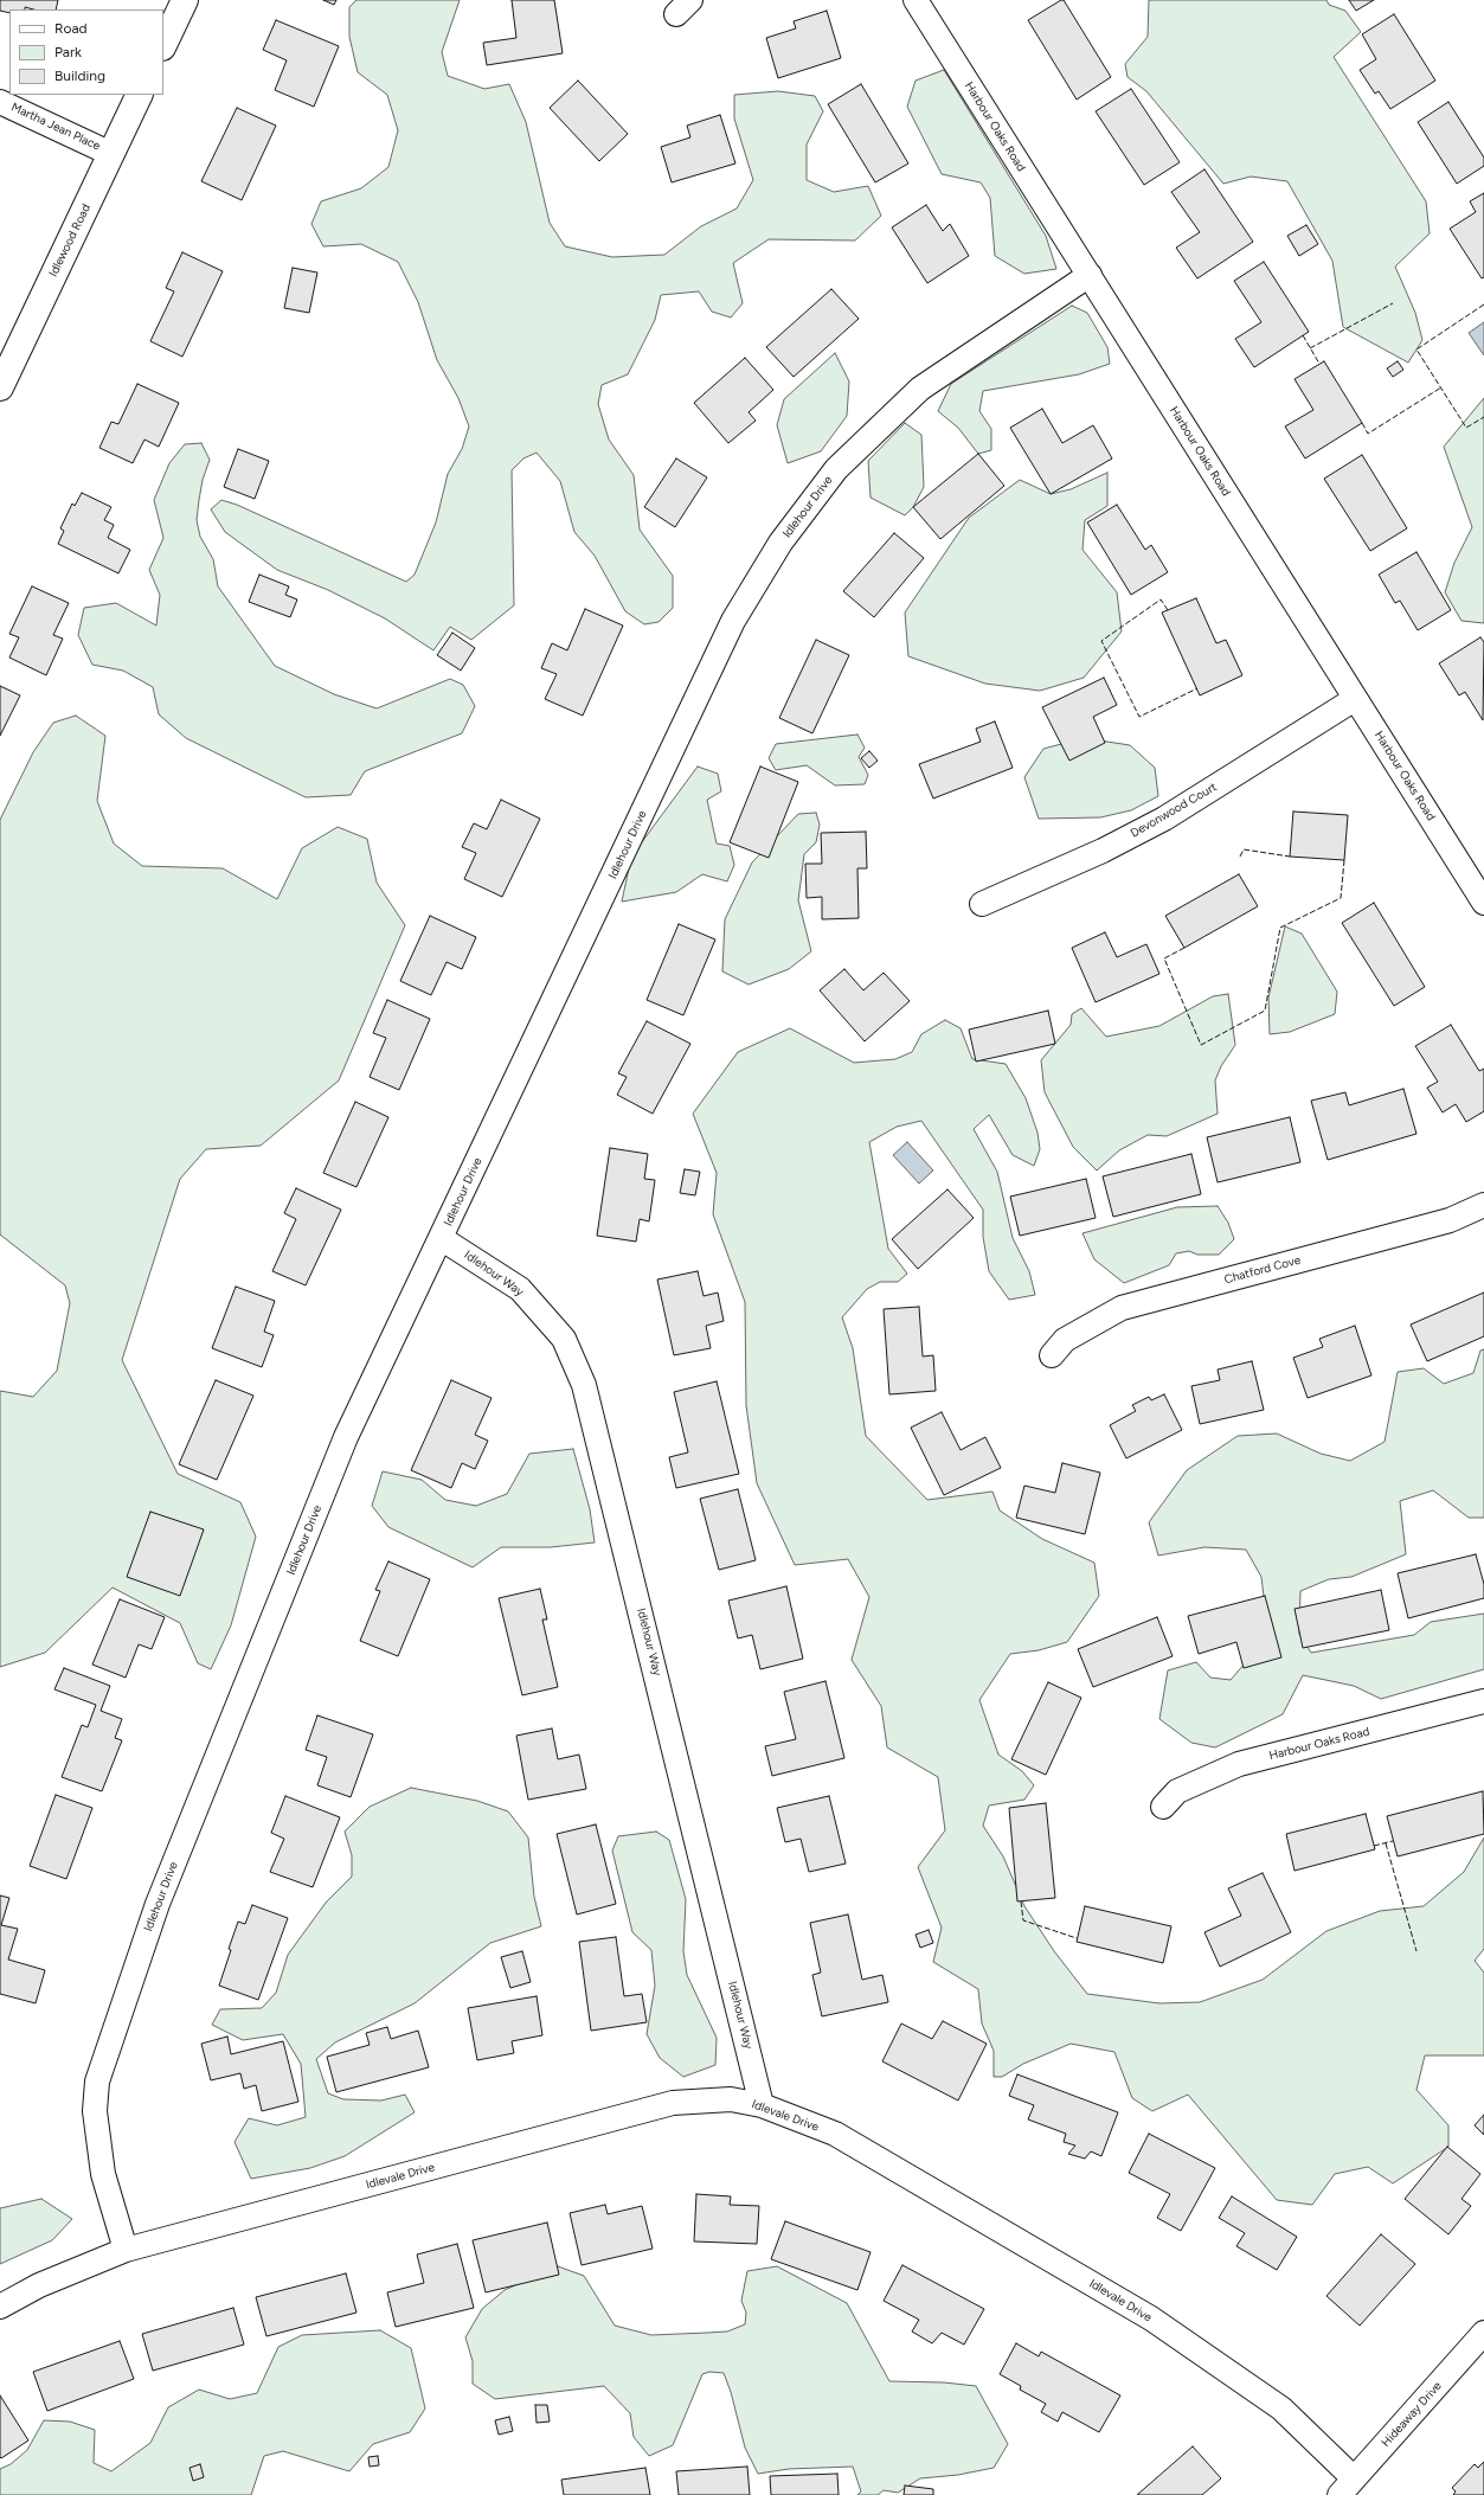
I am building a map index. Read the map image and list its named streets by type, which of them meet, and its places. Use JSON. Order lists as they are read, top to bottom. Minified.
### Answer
{"streets":{"street":["Martha Jean Place","Harbour Oaks Road","Idlewood Road","Idlehour Drive","Devonwood Court","Chatford Cove","Idlehour Way","Idlevale Drive","Hideaway Drive"]},"crossings":[["Martha Jean Place","Idlewood Road"],["Harbour Oaks Road","Idlehour Drive"],["Harbour Oaks Road","Devonwood Court"],["Idlehour Drive","Idlehour Way"],["Idlehour Drive","Idlevale Drive"],["Idlehour Way","Idlevale Drive"],["Idlevale Drive","Hideaway Drive"]],"legend":["Road","Park","Building"]}
